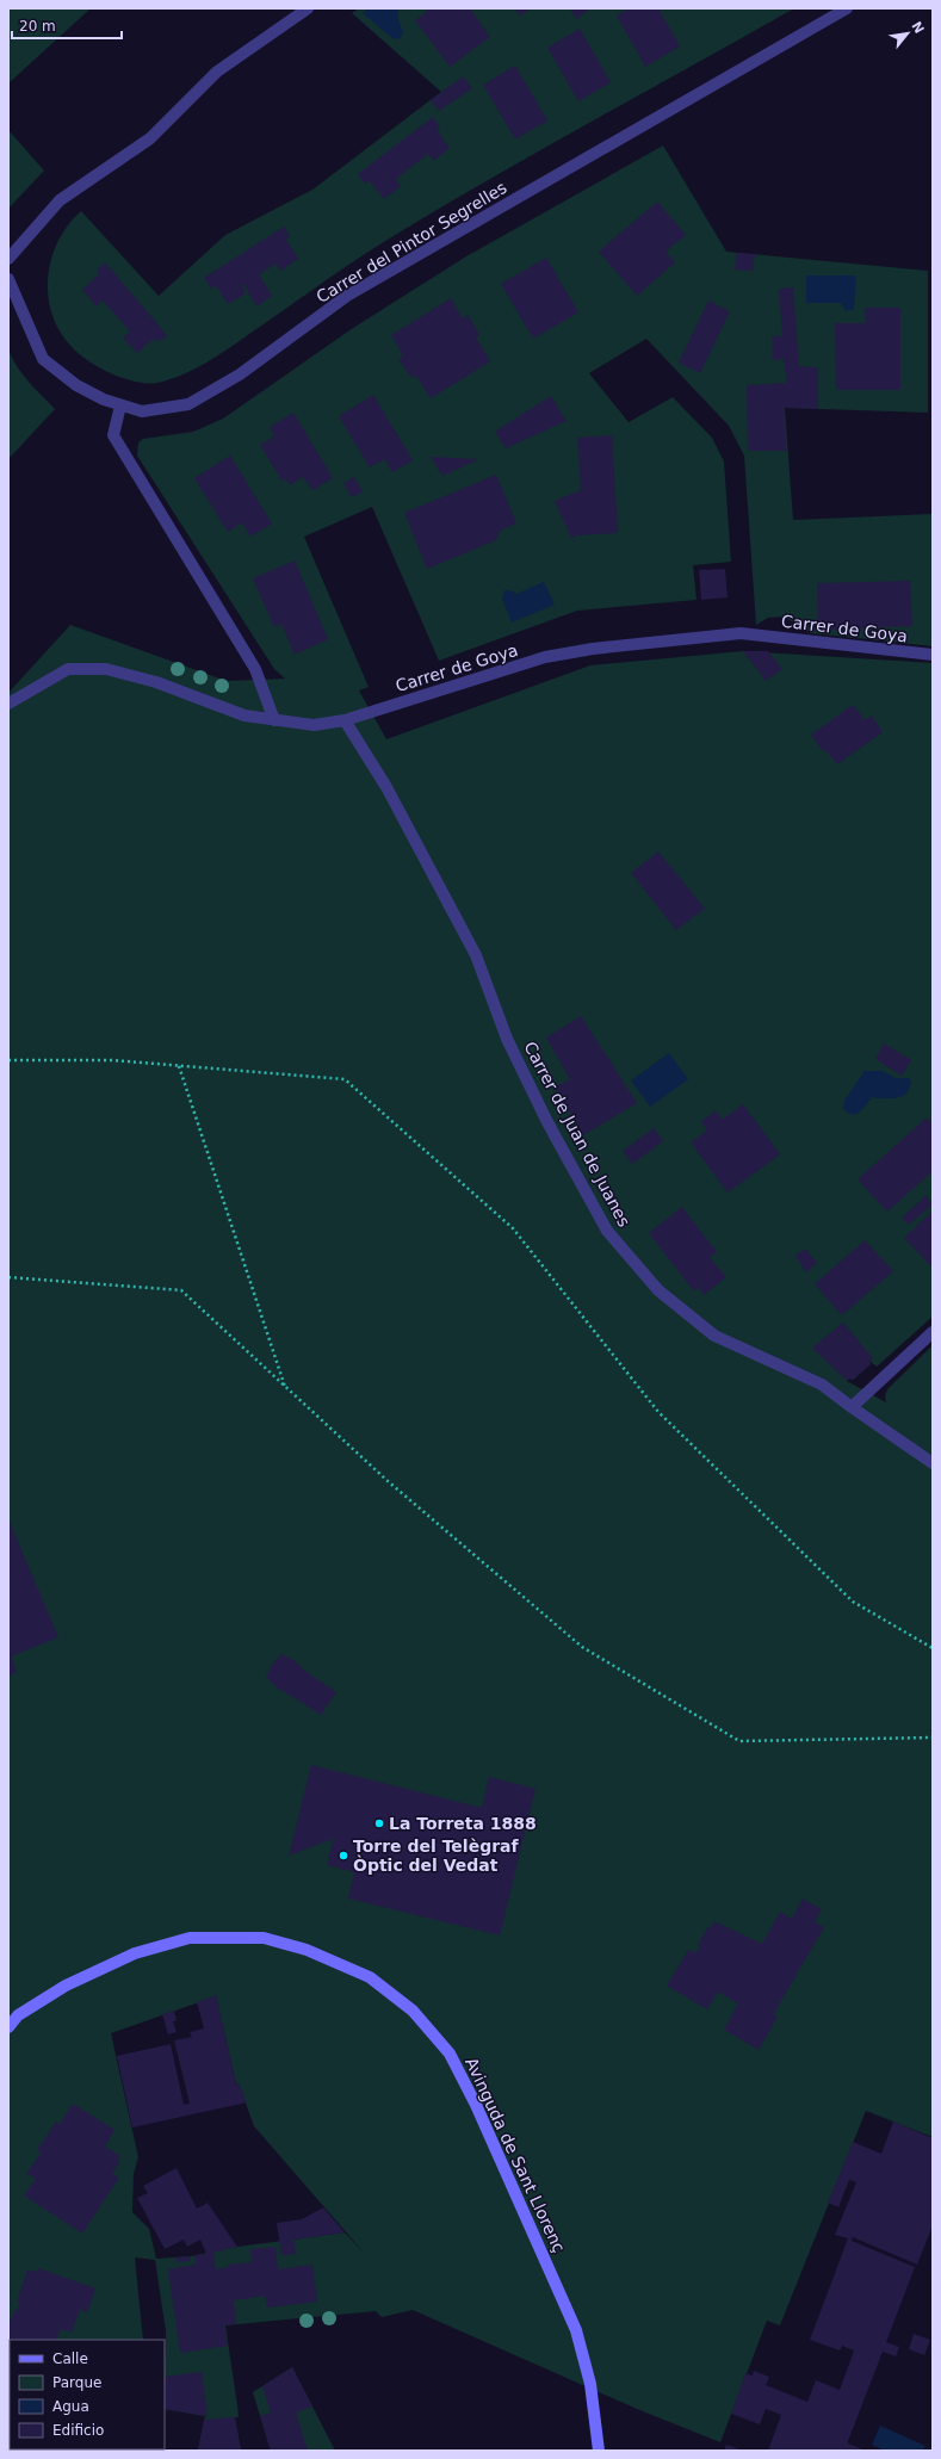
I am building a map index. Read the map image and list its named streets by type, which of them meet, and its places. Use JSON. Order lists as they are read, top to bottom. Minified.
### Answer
{"streets":{"street":["Carrer del Pintor Segrelles","Carrer de Goya","Carrer de Juan de Juanes","Avinguda de Sant Llorenç"]},"crossings":[["Carrer de Goya","Carrer de Juan de Juanes"]],"places":["La Torreta 1888","Torre del Telègraf Òptic del Vedat"],"legend":["Calle","Parque","Agua","Edificio"],"scale_bar":"20 m","north":"top right"}
